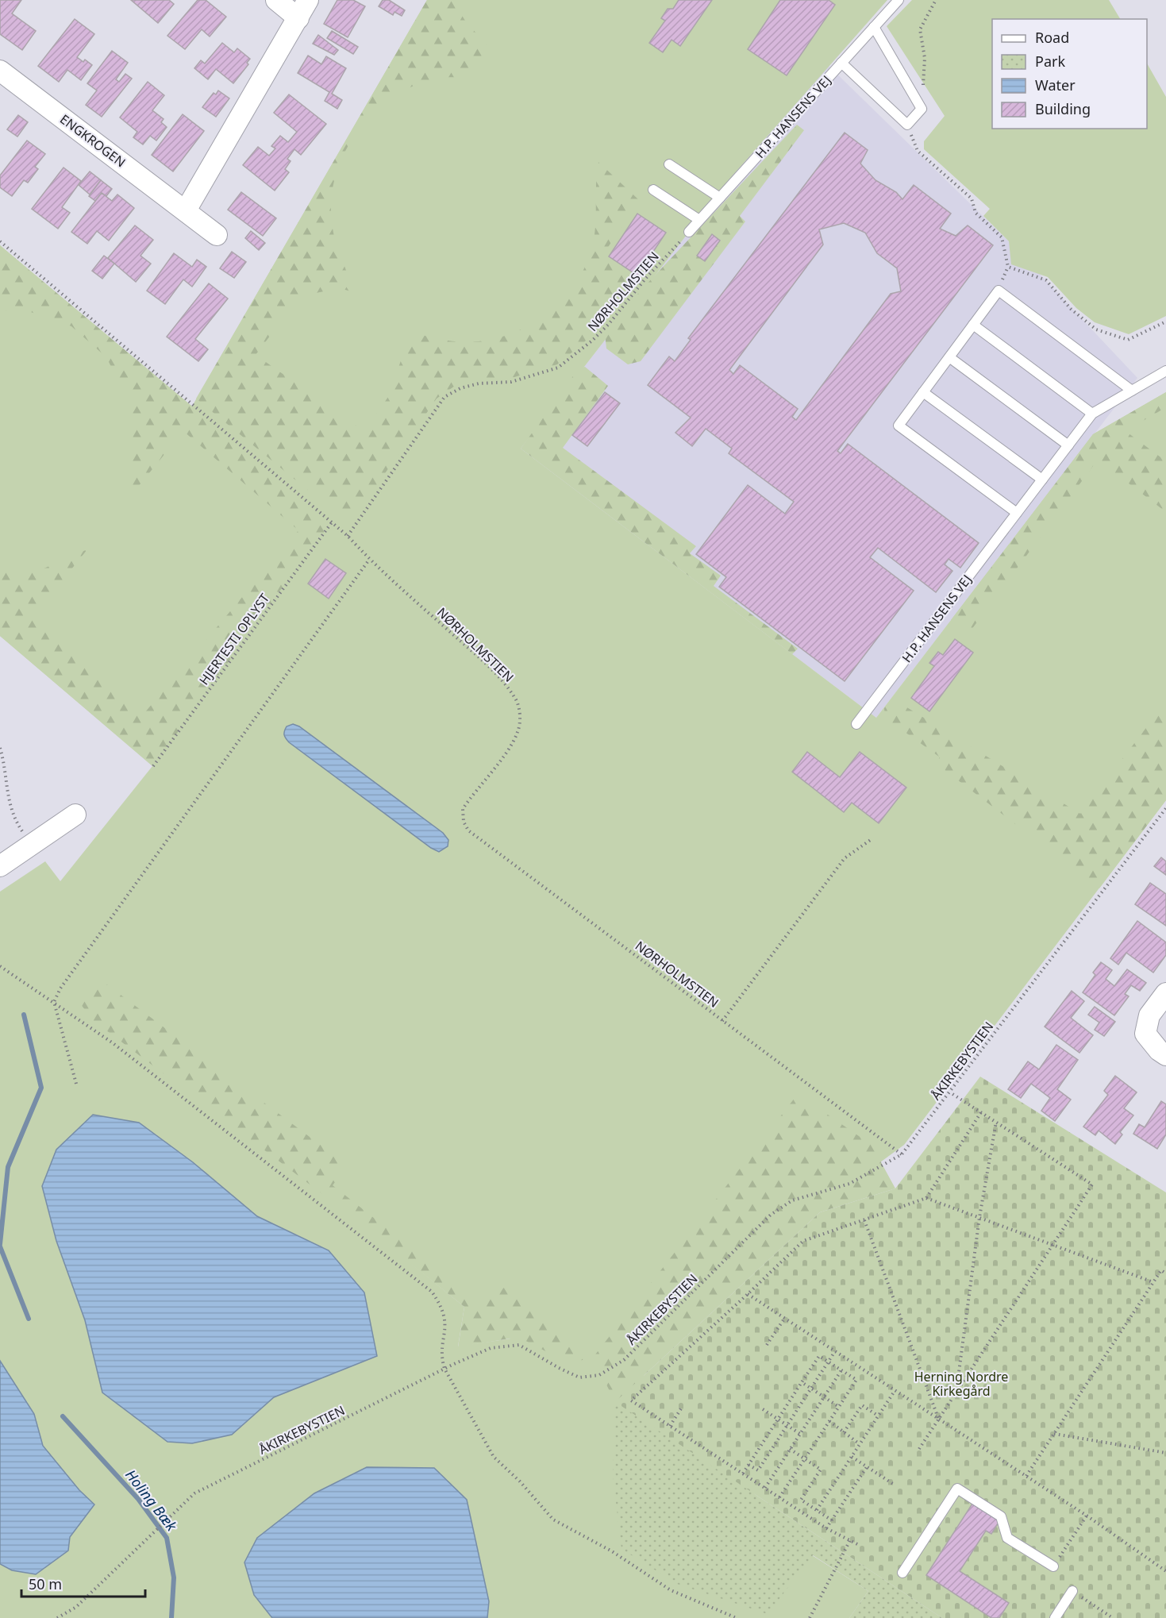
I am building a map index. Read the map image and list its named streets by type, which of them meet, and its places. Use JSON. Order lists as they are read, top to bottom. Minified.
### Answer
{"streets":{"street":["ENGKROGEN"],"lane":["H.P. HANSENS VEJ"],"path":["NØRHOLMSTIEN","HJERTESTI OPLYST","ÅKIRKEBYSTIEN"]},"crossings":[["H.P. HANSENS VEJ","NØRHOLMSTIEN"],["NØRHOLMSTIEN","ÅKIRKEBYSTIEN"]],"water":["Holing Bæk"],"parks":["Herning Nordre Kirkegård"],"legend":["Road","Park","Water","Building"],"scale_bar":"50 m"}
